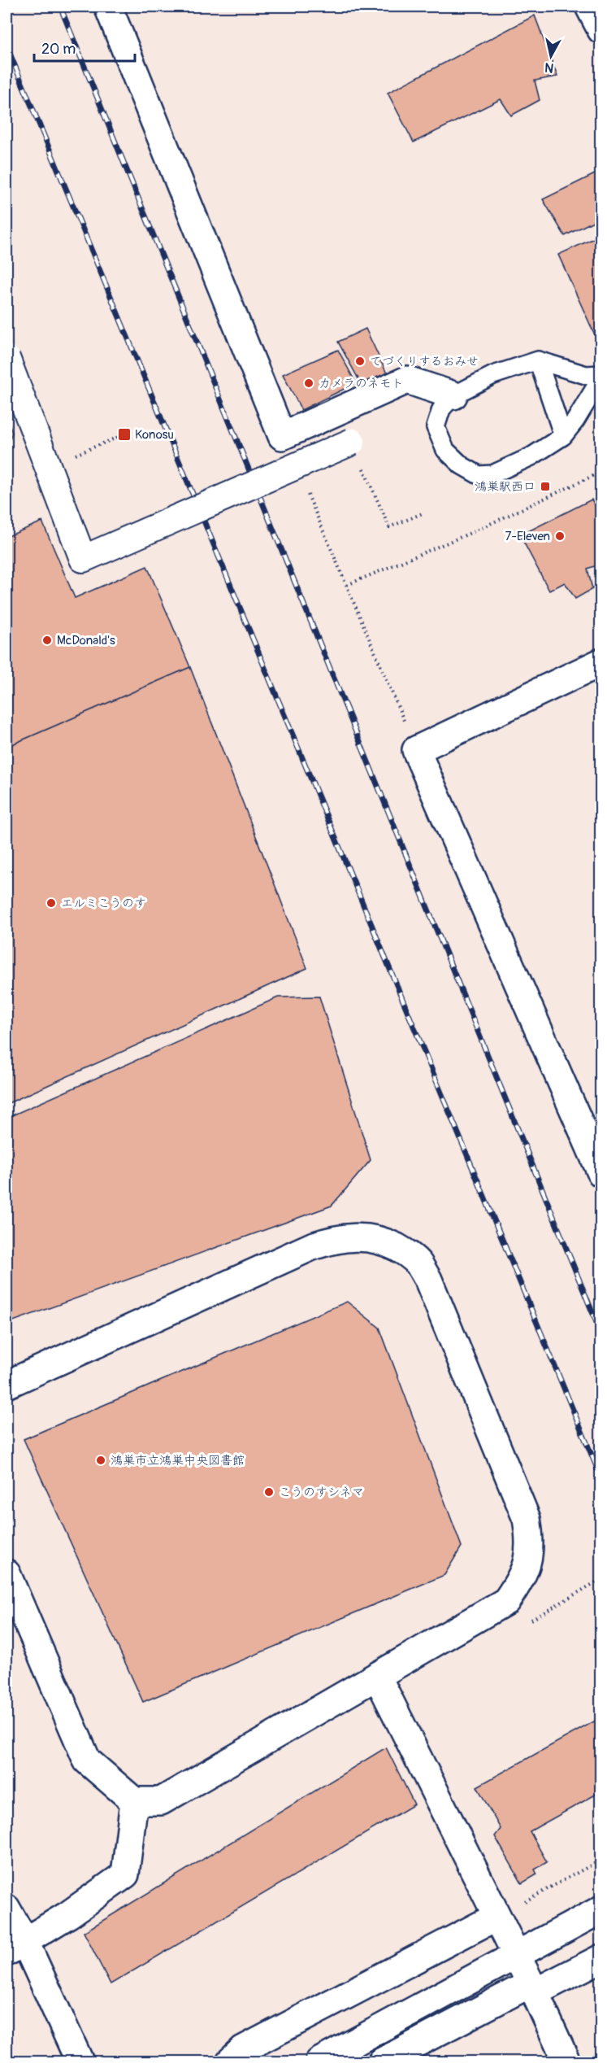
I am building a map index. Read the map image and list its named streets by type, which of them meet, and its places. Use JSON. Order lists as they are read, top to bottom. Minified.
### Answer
{"places":{"other":["てづくりするおみせ","カメラのネモト","7-Eleven","McDonald's","エルミこうのす","鴻巣市立鴻巣中央図書館","こうのすシネマ"],"transit":["Konosu","鴻巣駅西口"]},"scale_bar":"20 m","north":"bottom"}
